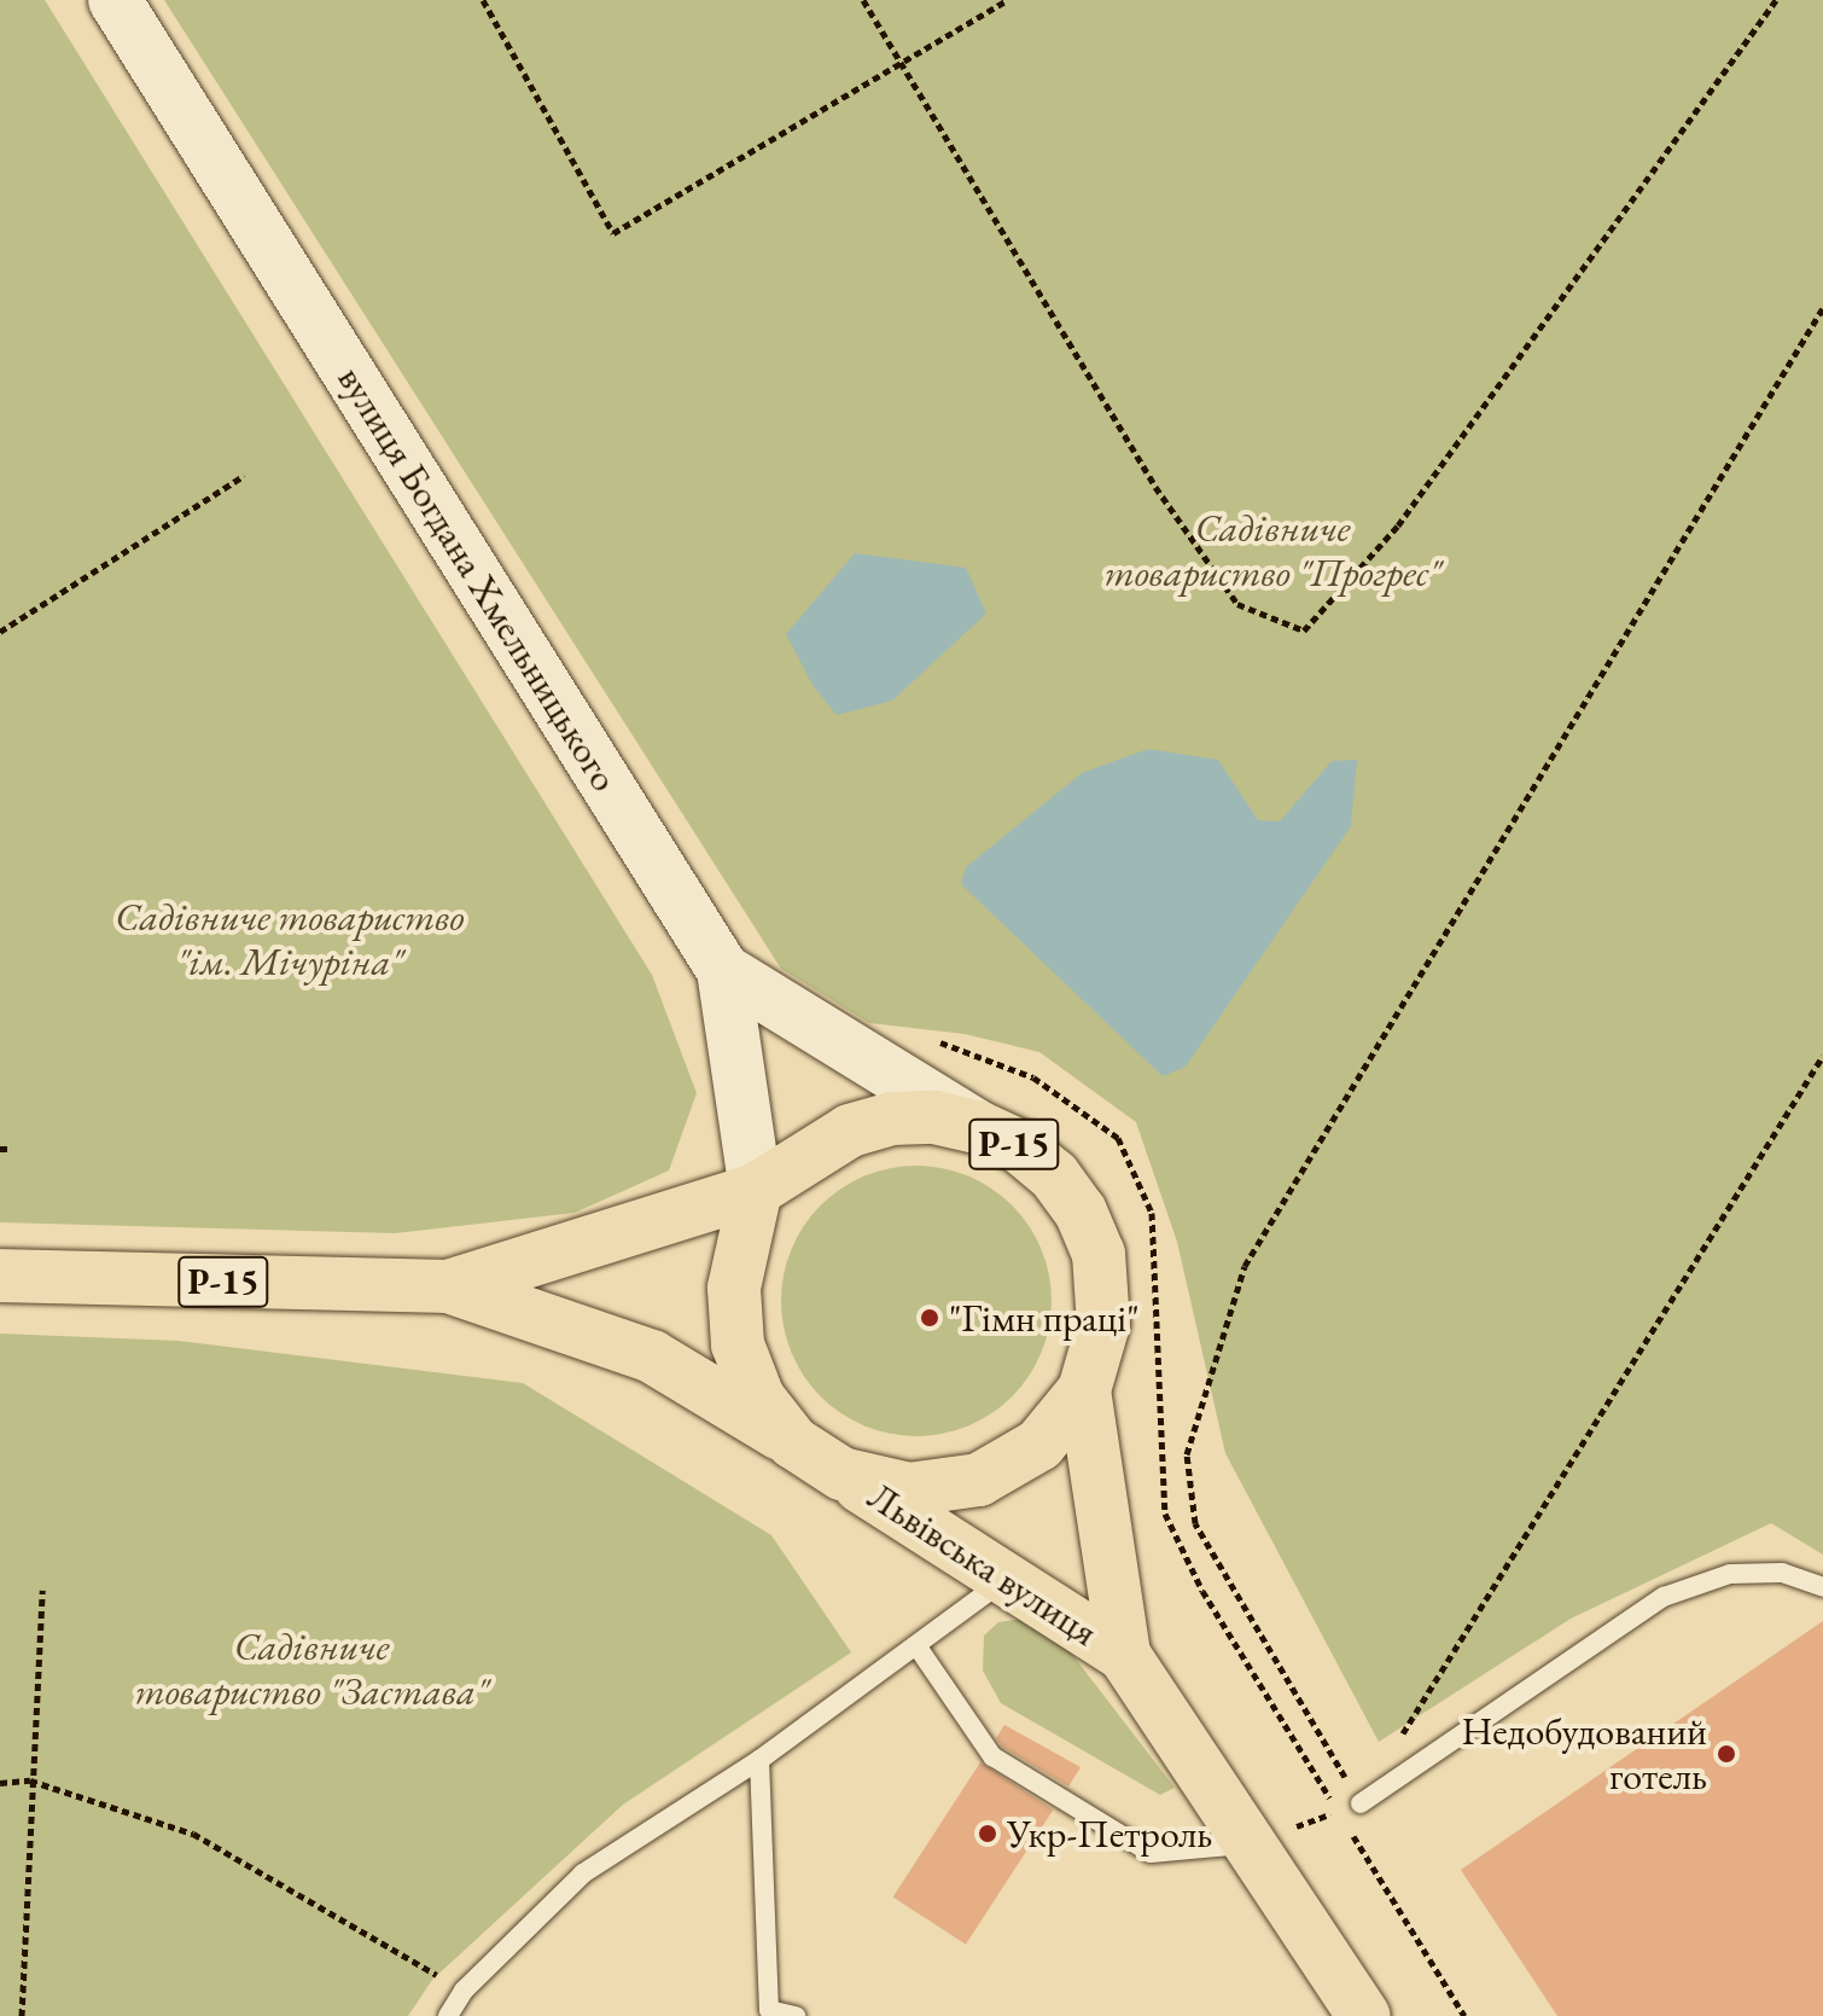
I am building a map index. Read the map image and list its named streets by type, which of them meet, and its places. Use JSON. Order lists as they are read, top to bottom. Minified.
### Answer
{"streets":{"main road":["вулиця Богдана Хмельницького","Р-15","Львівська вулиця"]},"crossings":[["вулиця Богдана Хмельницького","Р-15"],["Р-15","Львівська вулиця"]],"parks":["Садівниче товариство \"Прогрес\"","Садівниче товариство \"ім. Мічуріна\"","Садівниче товариство \"Застава\""],"places":["\"Гімн праці\"","Недобудований готель","Укр-Петроль"]}
